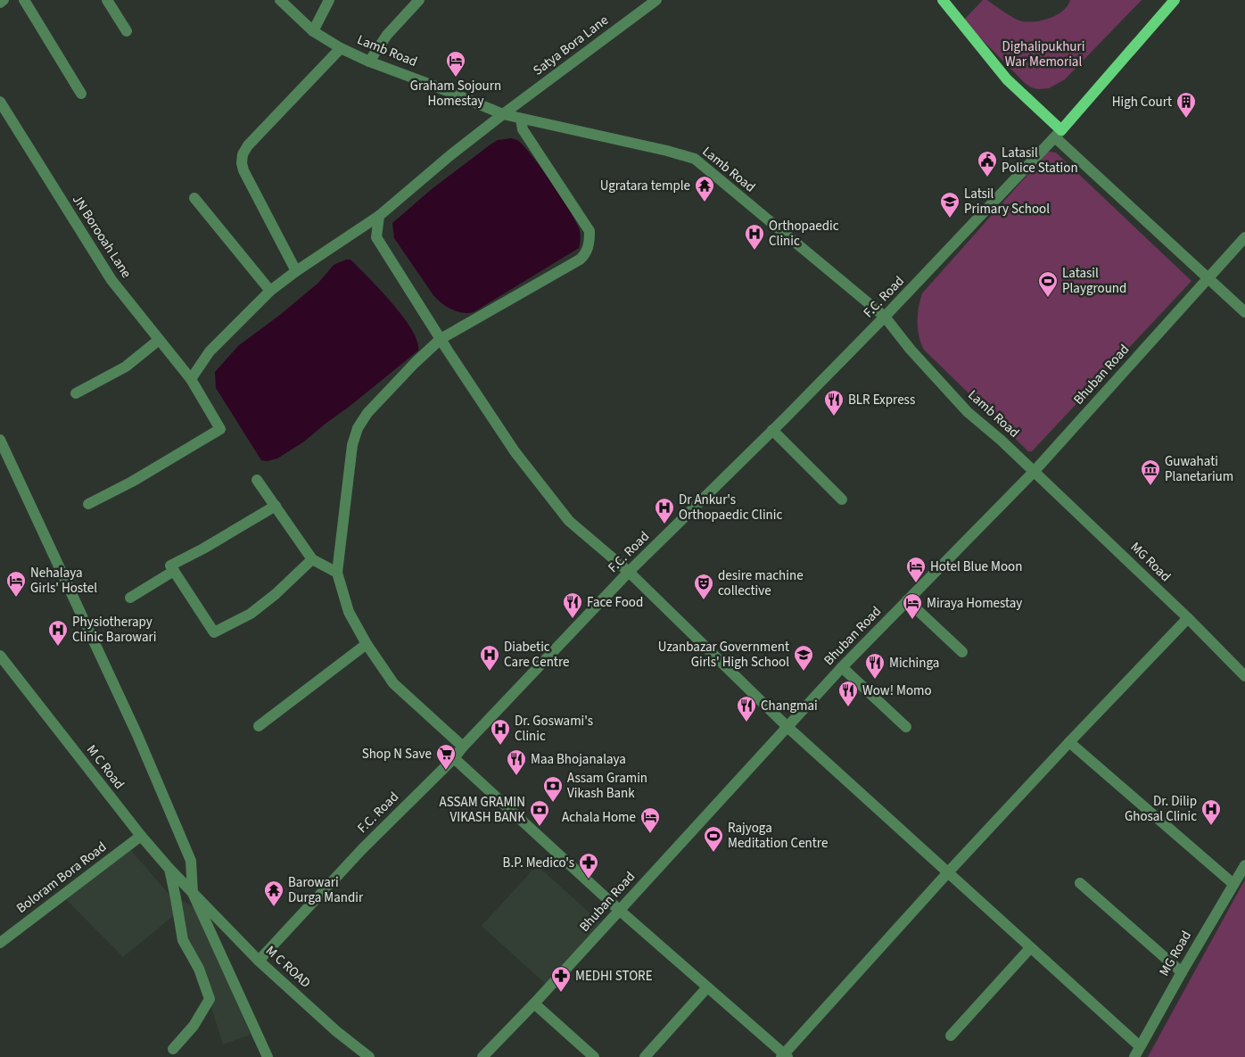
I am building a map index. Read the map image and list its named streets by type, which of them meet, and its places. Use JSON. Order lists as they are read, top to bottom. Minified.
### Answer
{"streets":{"street":["Satya Bora Lane","Lamb Road","JN Borooah Lane","F.C. Road","Bhuban Road","MG Road","M C Road","Boloram Bora Road","M C ROAD"]},"crossings":[["Satya Bora Lane","Lamb Road"],["Satya Bora Lane","JN Borooah Lane"],["Lamb Road","F.C. Road"],["Lamb Road","Bhuban Road"],["Lamb Road","MG Road"],["F.C. Road","M C ROAD"],["Bhuban Road","MG Road"],["M C Road","Boloram Bora Road"],["M C Road","M C ROAD"]],"parks":["Dighalipukhuri War Memorial"],"places":{"hotel":["Graham Sojourn Homestay","Hotel Blue Moon","Nehalaya Girls' Hostel","Miraya Homestay","Achala Home"],"building":["High Court"],"public building":["Latasil Police Station"],"temple":["Ugratara temple","Barowari Durga Mandir"],"school or university":["Latsil Primary School","Uzanbazar Government Girls' High School"],"hospital":["Orthopaedic Clinic","Dr Ankur's Orthopaedic Clinic","Physiotherapy Clinic Barowari","Diabetic Care Centre","Dr. Goswami's Clinic","Dr. Dilip Ghosal Clinic"],"sports":["Latasil Playground","Rajyoga Meditation Centre"],"restaurant":["BLR Express","Face Food","Michinga","Wow! Momo","Changmai","Maa Bhojanalaya"],"museum":["Guwahati Planetarium"],"theatre":["desire machine collective"],"supermarket":["Shop N Save"],"bank":["Assam Gramin Vikash Bank","ASSAM GRAMIN VIKASH BANK"],"pharmacy":["B.P. Medico's","MEDHI STORE"]}}
